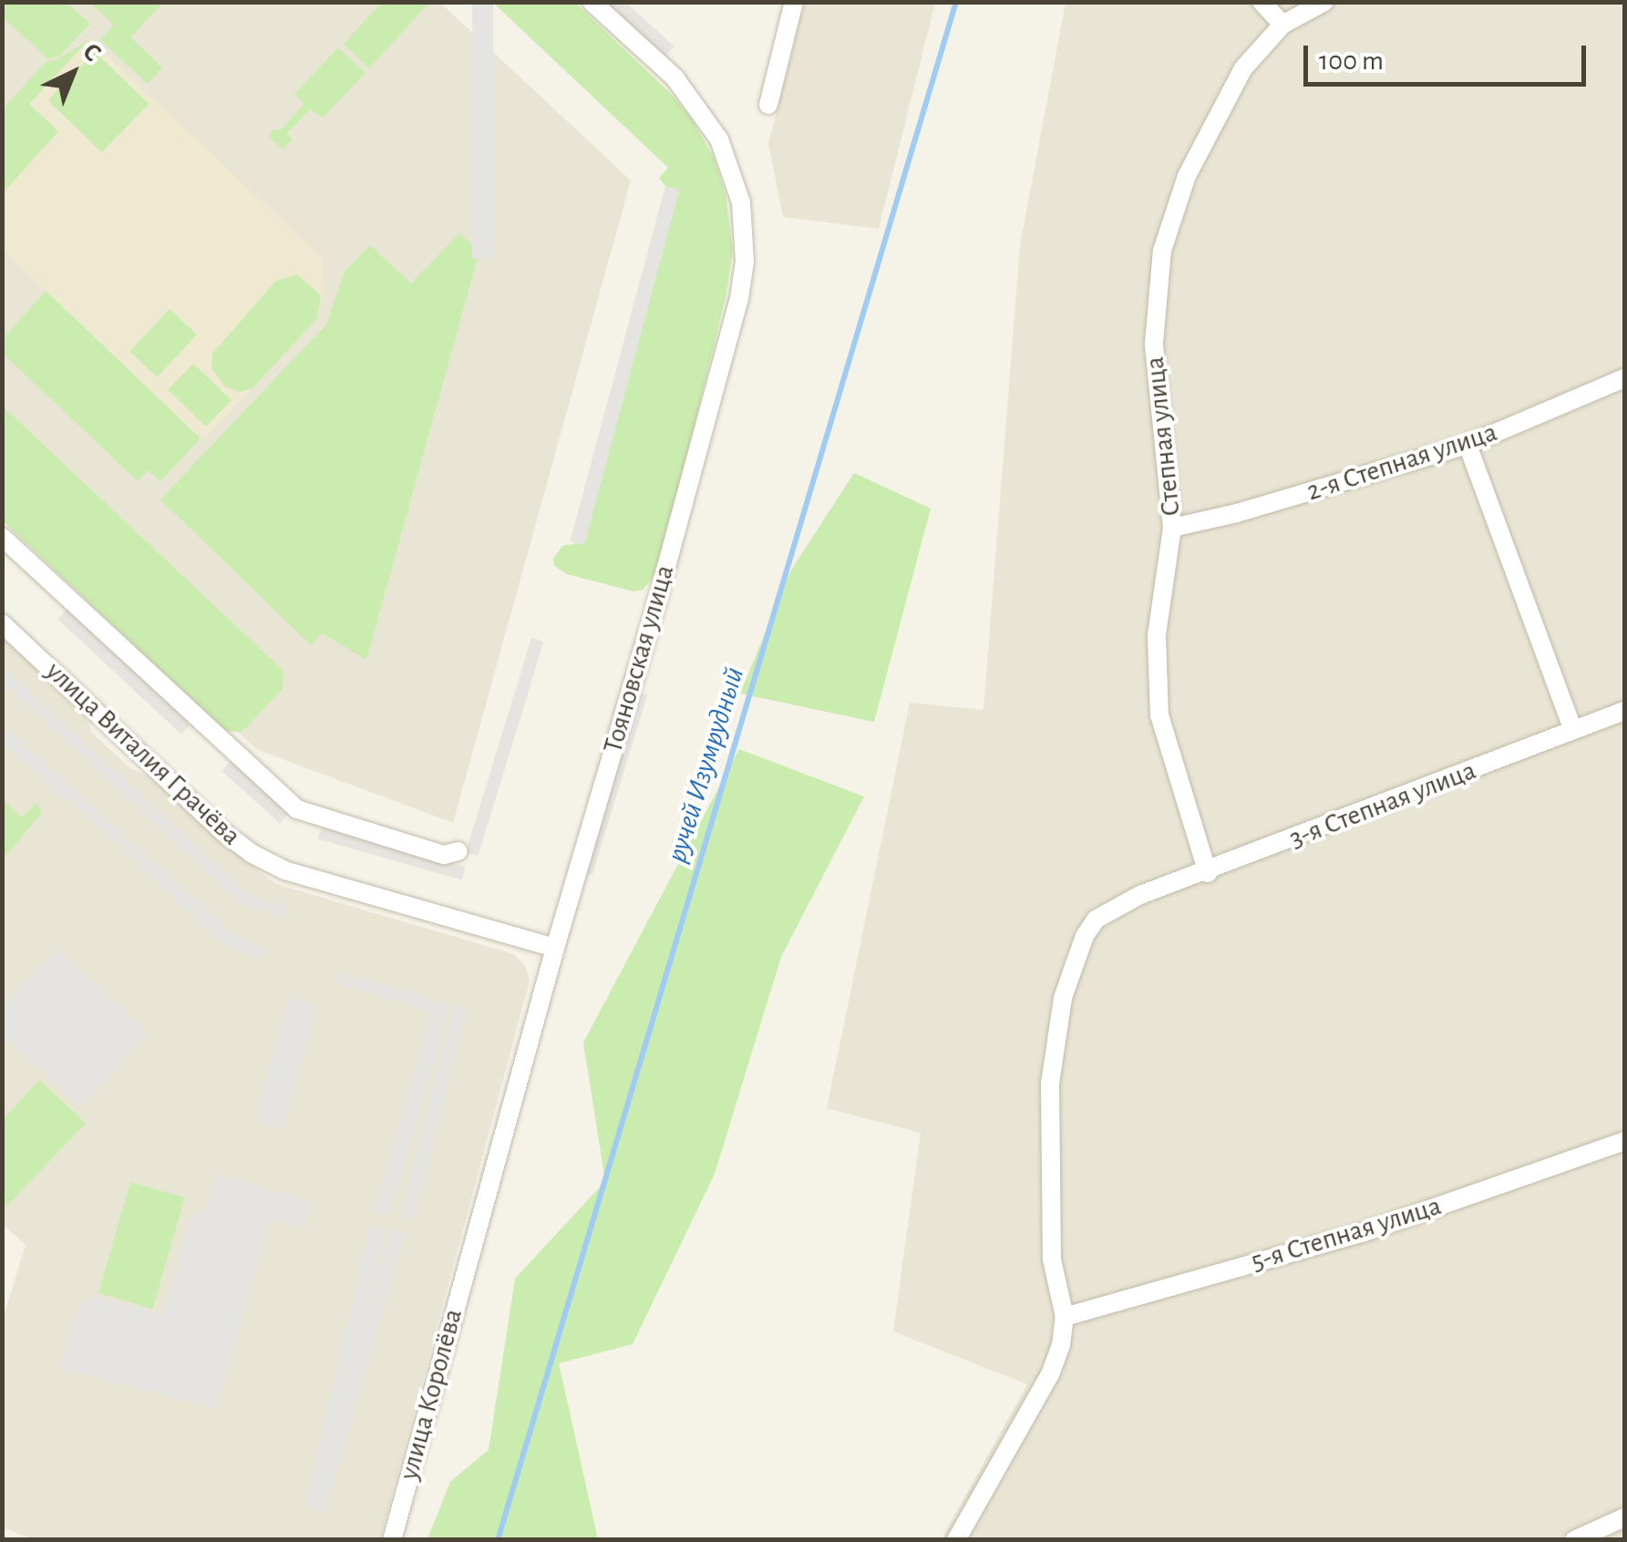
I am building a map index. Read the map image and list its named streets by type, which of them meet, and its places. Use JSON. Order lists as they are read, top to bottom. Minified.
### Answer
{"streets":{"street":["Степная улица","2-я Степная улица","Тояновская улица","улица Виталия Грачёва","3-я Степная улица","5-я Степная улица","улица Королёва"]},"crossings":[["Степная улица","2-я Степная улица"],["Степная улица","3-я Степная улица"],["Тояновская улица","улица Виталия Грачёва"],["Тояновская улица","улица Королёва"],["3-я Степная улица","5-я Степная улица"]],"water":["ручей Изумрудный"],"scale_bar":"100 m","north":"top right"}
